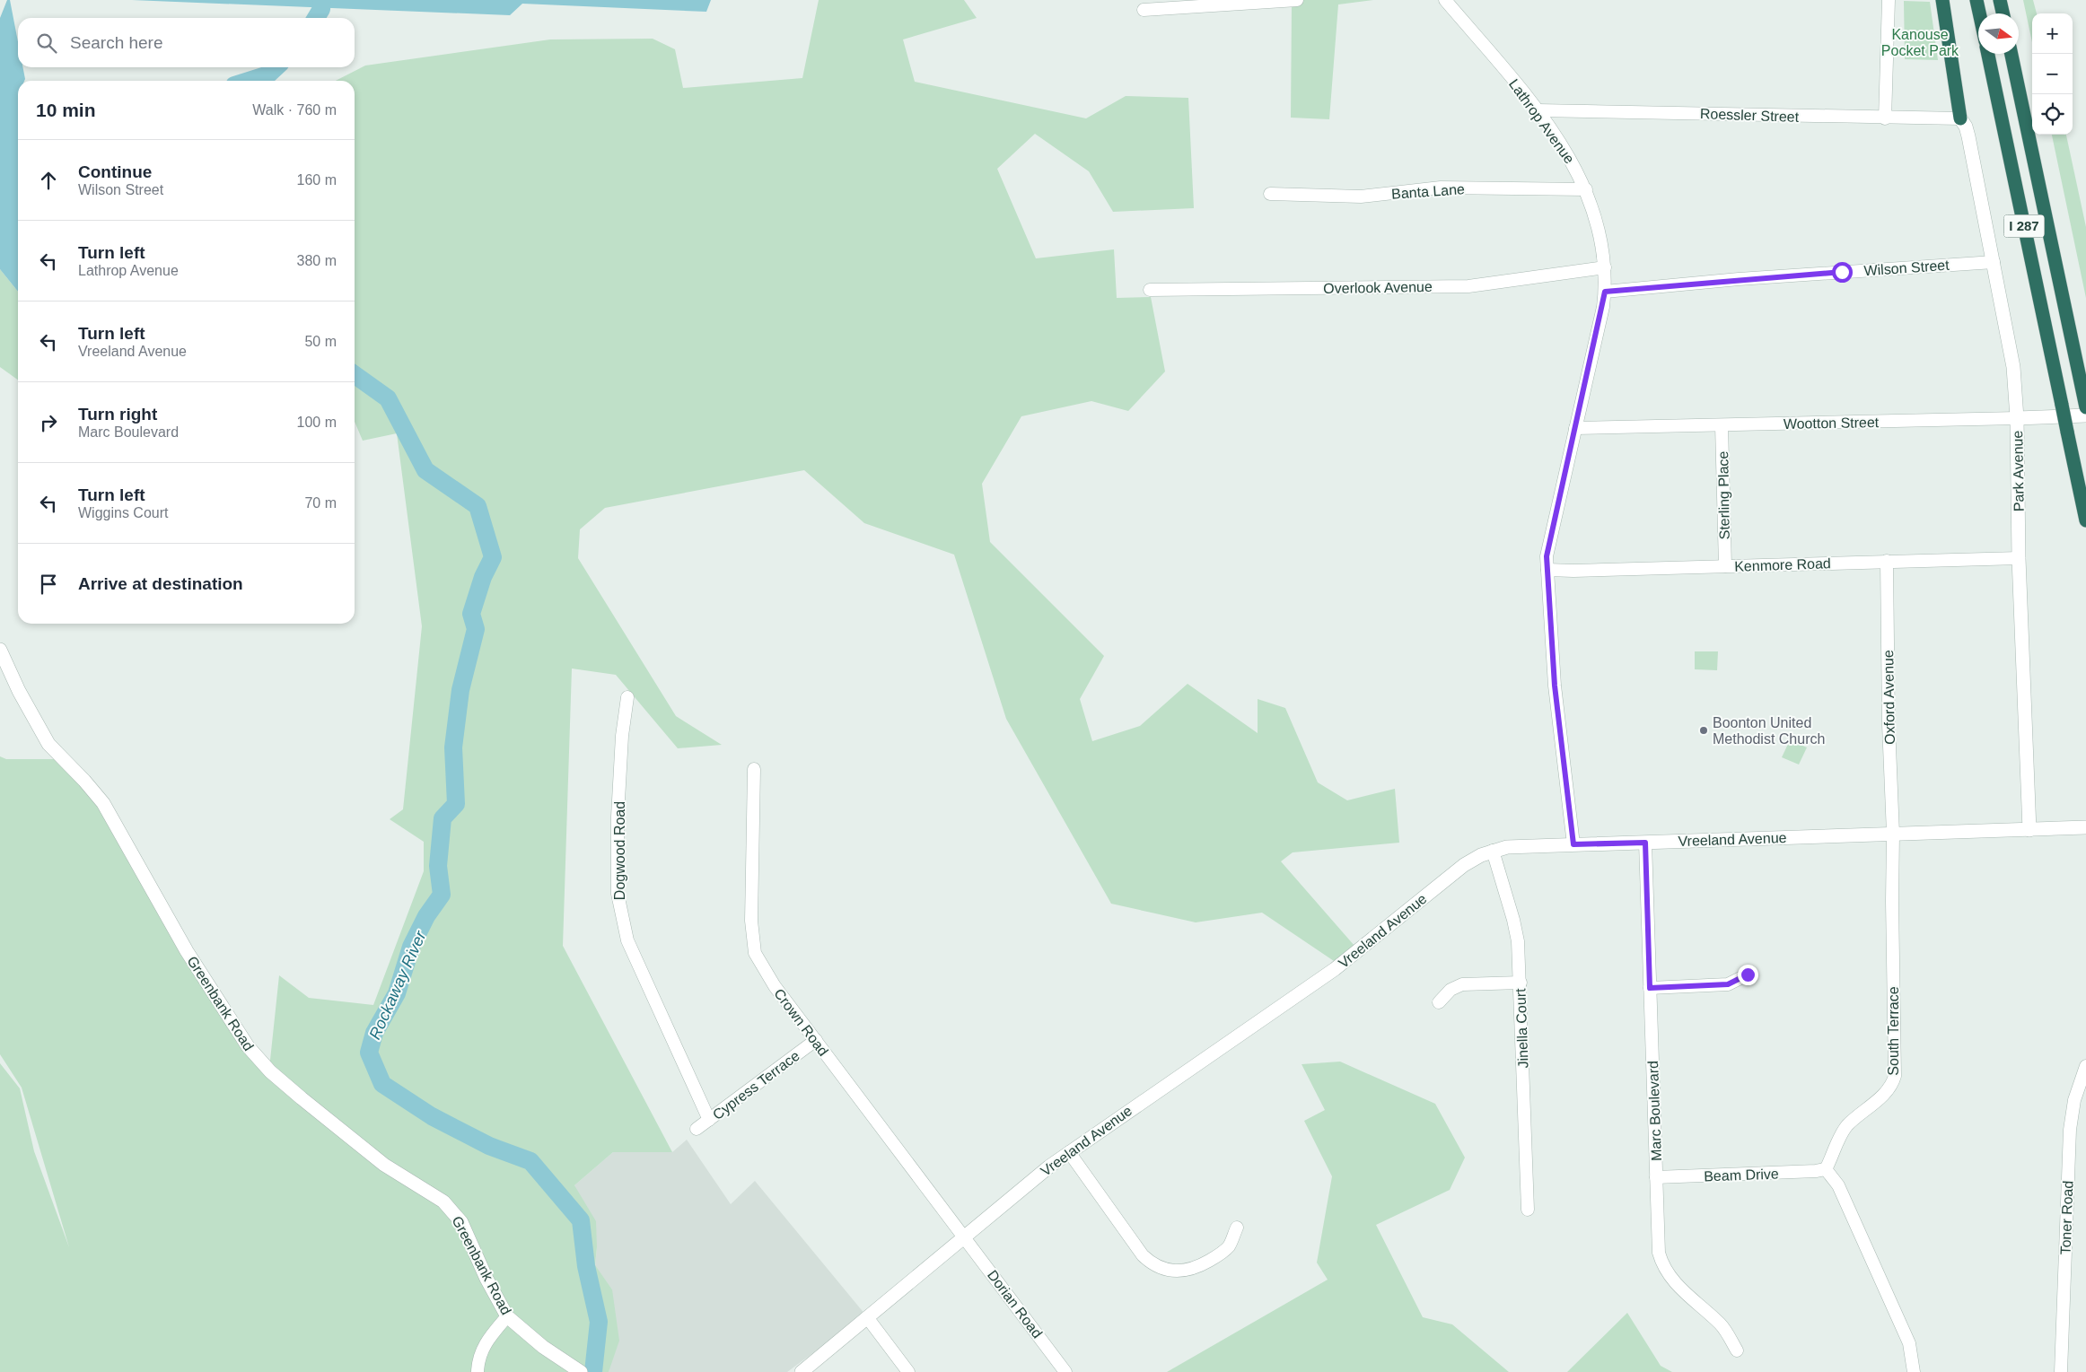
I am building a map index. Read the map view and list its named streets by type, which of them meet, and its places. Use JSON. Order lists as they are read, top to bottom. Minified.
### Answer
{"streets":{"highway":["I 287"],"street":["Roessler Street","Lathrop Avenue","Banta Lane","Wilson Street","Overlook Avenue","Wootton Street","Park Avenue","Sterling Place","Kenmore Road","Oxford Avenue","Vreeland Avenue","Dogwood Road","Greenbank Road","Crown Road","Jinella Court","South Terrace","Cypress Terrace","Marc Boulevard","Beam Drive","Toner Road","Dorian Road"]},"crossings":[["Roessler Street","Lathrop Avenue"],["Roessler Street","Park Avenue"],["Lathrop Avenue","Banta Lane"],["Lathrop Avenue","Wilson Street"],["Lathrop Avenue","Overlook Avenue"],["Lathrop Avenue","Wootton Street"],["Lathrop Avenue","Kenmore Road"],["Lathrop Avenue","Vreeland Avenue"],["I 287","Wootton Street"],["Wilson Street","Park Avenue"],["Wootton Street","Park Avenue"],["Wootton Street","Sterling Place"],["Park Avenue","Kenmore Road"],["Park Avenue","Vreeland Avenue"],["Sterling Place","Kenmore Road"],["Kenmore Road","Oxford Avenue"],["Oxford Avenue","Vreeland Avenue"],["Oxford Avenue","South Terrace"],["Vreeland Avenue","Crown Road"],["Vreeland Avenue","Jinella Court"],["Vreeland Avenue","South Terrace"],["Vreeland Avenue","Marc Boulevard"],["Vreeland Avenue","Dorian Road"],["Dogwood Road","Cypress Terrace"],["Crown Road","Cypress Terrace"],["Crown Road","Dorian Road"],["South Terrace","Beam Drive"],["Marc Boulevard","Beam Drive"]],"water":["Rockaway River"],"parks":["Kanouse Pocket Park"],"places":["Boonton United Methodist Church"],"north":"right","page":{"map_buttons":["+","−"],"search":"Search here","heading":["10 min","Walk · 760 m"],"list":[["Continue","Wilson Street","160 m"],["Turn left","Lathrop Avenue","380 m"],["Turn left","Vreeland Avenue","50 m"],["Turn right","Marc Boulevard","100 m"],["Turn left","Wiggins Court","70 m"],"Arrive at destination"]}}
